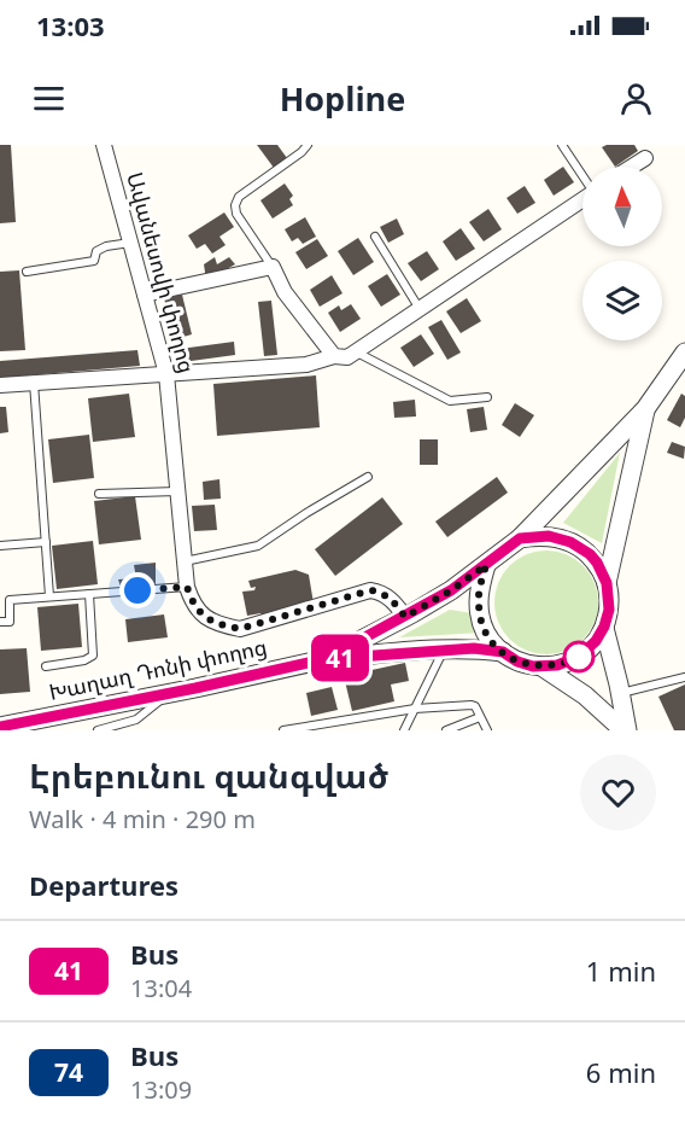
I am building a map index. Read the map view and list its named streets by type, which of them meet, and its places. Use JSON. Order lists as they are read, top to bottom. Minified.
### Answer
{"streets":{"street":["Ավանեսովի փողոց","Խաղաղ Դոնի փողոց"]},"lines":["bus line 41"],"north":"top","page":{"status":"13:03","header":"Hopline","on_map":"41","heading":[["Էրեբունու զանգված","Walk · 4 min · 290 m"],"Departures"],"list":[{"mark":"41","name":"Bus","note":"13:04","value":"1 min"},{"mark":"74","name":"Bus","note":"13:09","value":"6 min"}]}}
